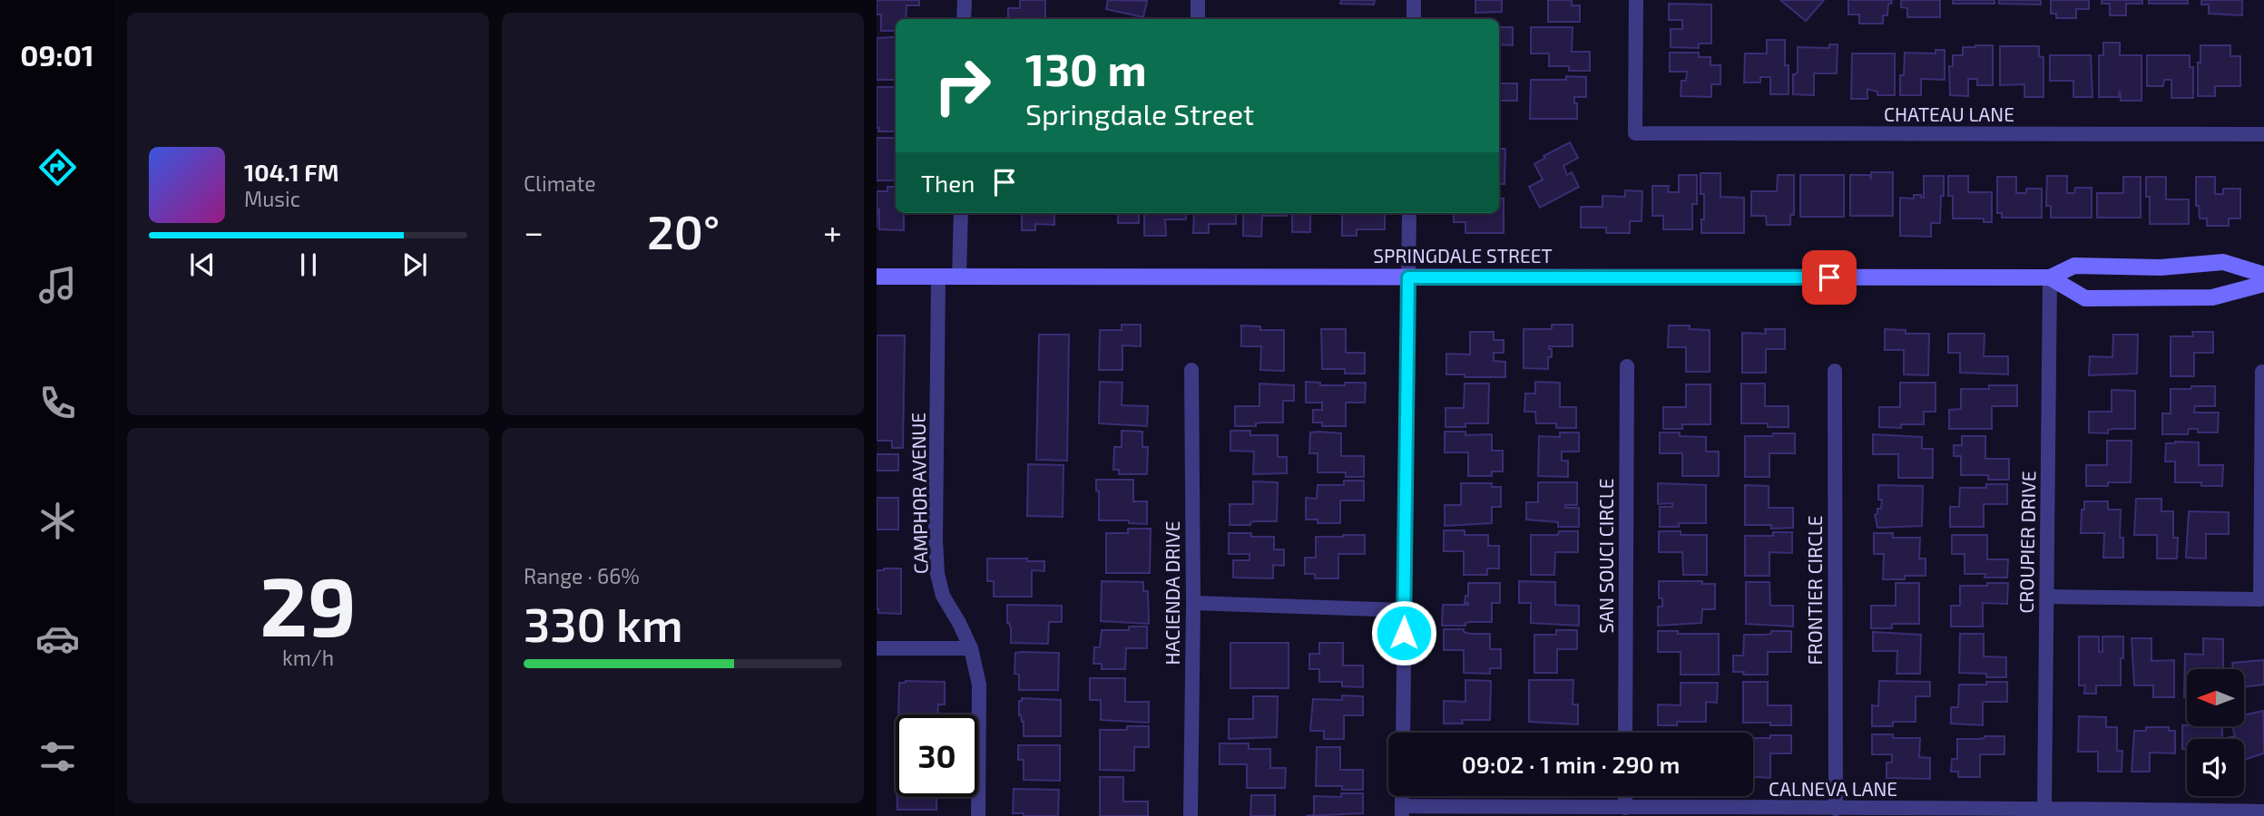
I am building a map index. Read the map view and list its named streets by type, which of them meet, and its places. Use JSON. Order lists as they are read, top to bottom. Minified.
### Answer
{"streets":{"main road":["SPRINGDALE STREET"],"street":["CHATEAU LANE","CAMPHOR AVENUE","CROUPIER DRIVE","SAN SOUCI CIRCLE","FRONTIER CIRCLE","HACIENDA DRIVE","CALNEVA LANE"]},"crossings":[["SPRINGDALE STREET","CAMPHOR AVENUE"],["SPRINGDALE STREET","CROUPIER DRIVE"],["CROUPIER DRIVE","CALNEVA LANE"],["FRONTIER CIRCLE","CALNEVA LANE"]],"north":"left","page":{"tabs":"09:01","tile":["Climate",["29","km/h"],["Range · 66%","330 km"]],"turn":["130 m","Springdale Street"],"song":["104.1 FM","Music"],"then":"Then","heat":["−","20°","+"],"limit":"30","trip":"09:02 · 1 min · 290 m"}}
